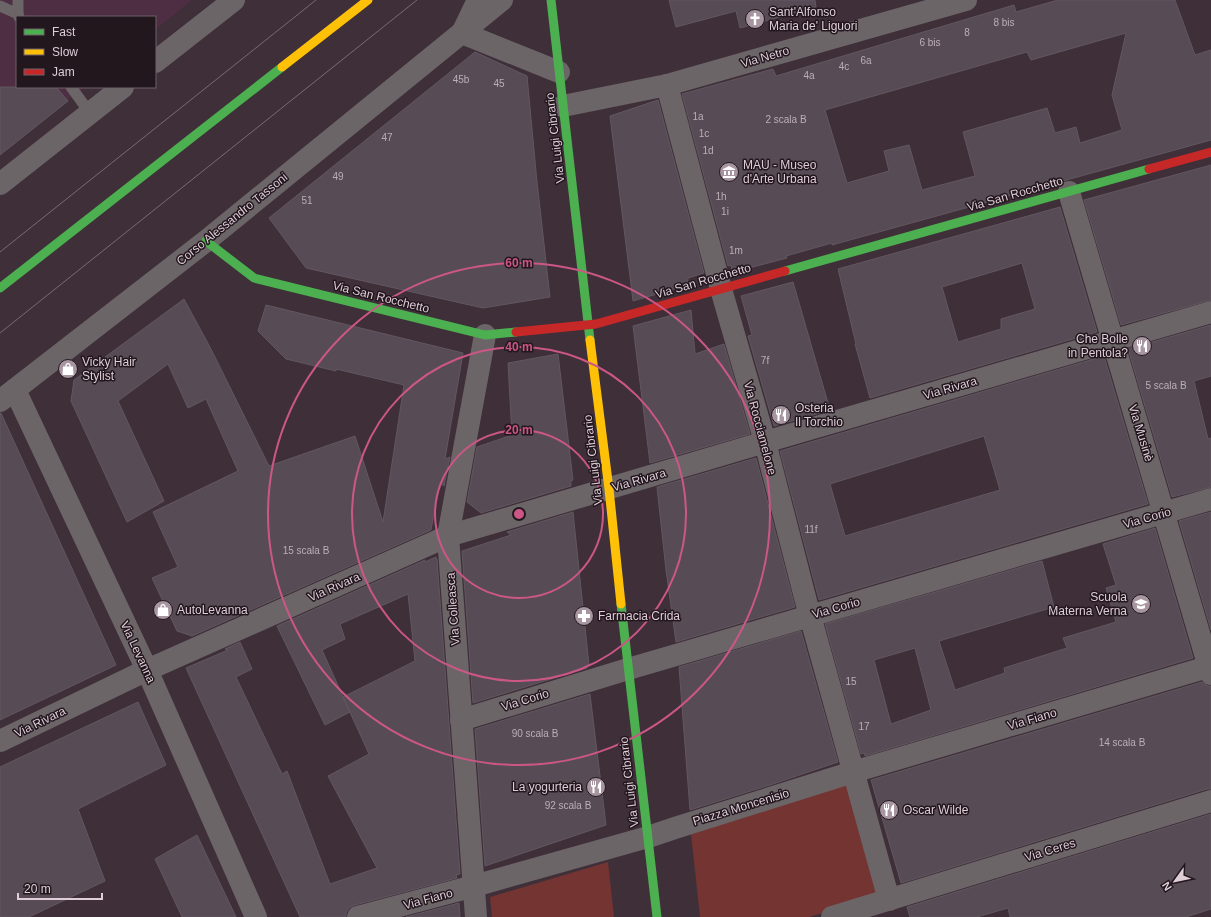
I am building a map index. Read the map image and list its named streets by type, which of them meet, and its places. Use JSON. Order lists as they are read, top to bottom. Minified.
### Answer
{"streets":{"street":["Via Netro","Via Luigi Cibrario","Via San Rocchetto","Corso Alessandro Tassoni","Via Rivara","Via Rocciamelone","Via Musinè","Via Corio","Via Colleasca","Via Levanna","Via Fiano","Piazza Moncenisio","Via Ceres"]},"crossings":[["Via Netro","Via Luigi Cibrario"],["Via Netro","Via Rocciamelone"],["Via Luigi Cibrario","Via San Rocchetto"],["Via Luigi Cibrario","Via Rivara"],["Via Luigi Cibrario","Via Corio"],["Via Luigi Cibrario","Piazza Moncenisio"],["Via San Rocchetto","Corso Alessandro Tassoni"],["Via San Rocchetto","Via Rocciamelone"],["Via San Rocchetto","Via Musinè"],["Via San Rocchetto","Via Colleasca"],["Corso Alessandro Tassoni","Via Levanna"],["Via Rivara","Via Rocciamelone"],["Via Rivara","Via Musinè"],["Via Rivara","Via Colleasca"],["Via Rivara","Via Levanna"],["Via Rocciamelone","Via Corio"],["Via Rocciamelone","Via Fiano"],["Via Rocciamelone","Piazza Moncenisio"],["Via Musinè","Via Corio"],["Via Musinè","Via Fiano"],["Via Corio","Via Colleasca"],["Via Colleasca","Via Fiano"],["Via Colleasca","Piazza Moncenisio"],["Via Fiano","Piazza Moncenisio"]],"places":{"church":["Sant'Alfonso Maria de' Liguori"],"museum":["MAU - Museo d'Arte Urbana"],"restaurant":["Che Bolle in Pentola?","Osteria Il Torchio","La yogurteria","Oscar Wilde"],"shop":["Vicky Hair Stylist","AutoLevanna"],"school or university":["Scuola Materna Verna"],"pharmacy":["Farmacia Crida"]},"house_numbers":["8 bis","8","6 bis","6a","4c","4a","45b","45","1a","2 scala B","1c","47","1d","49","1h","51","1i","1m","7f","5 scala B","11f","15 scala B","15","17","90 scala B","14 scala B","92 scala B"],"legend":["Fast","Slow","Jam"],"scale_bar":"20 m","north":"bottom left","rings":["60 m","40 m","20 m"]}
